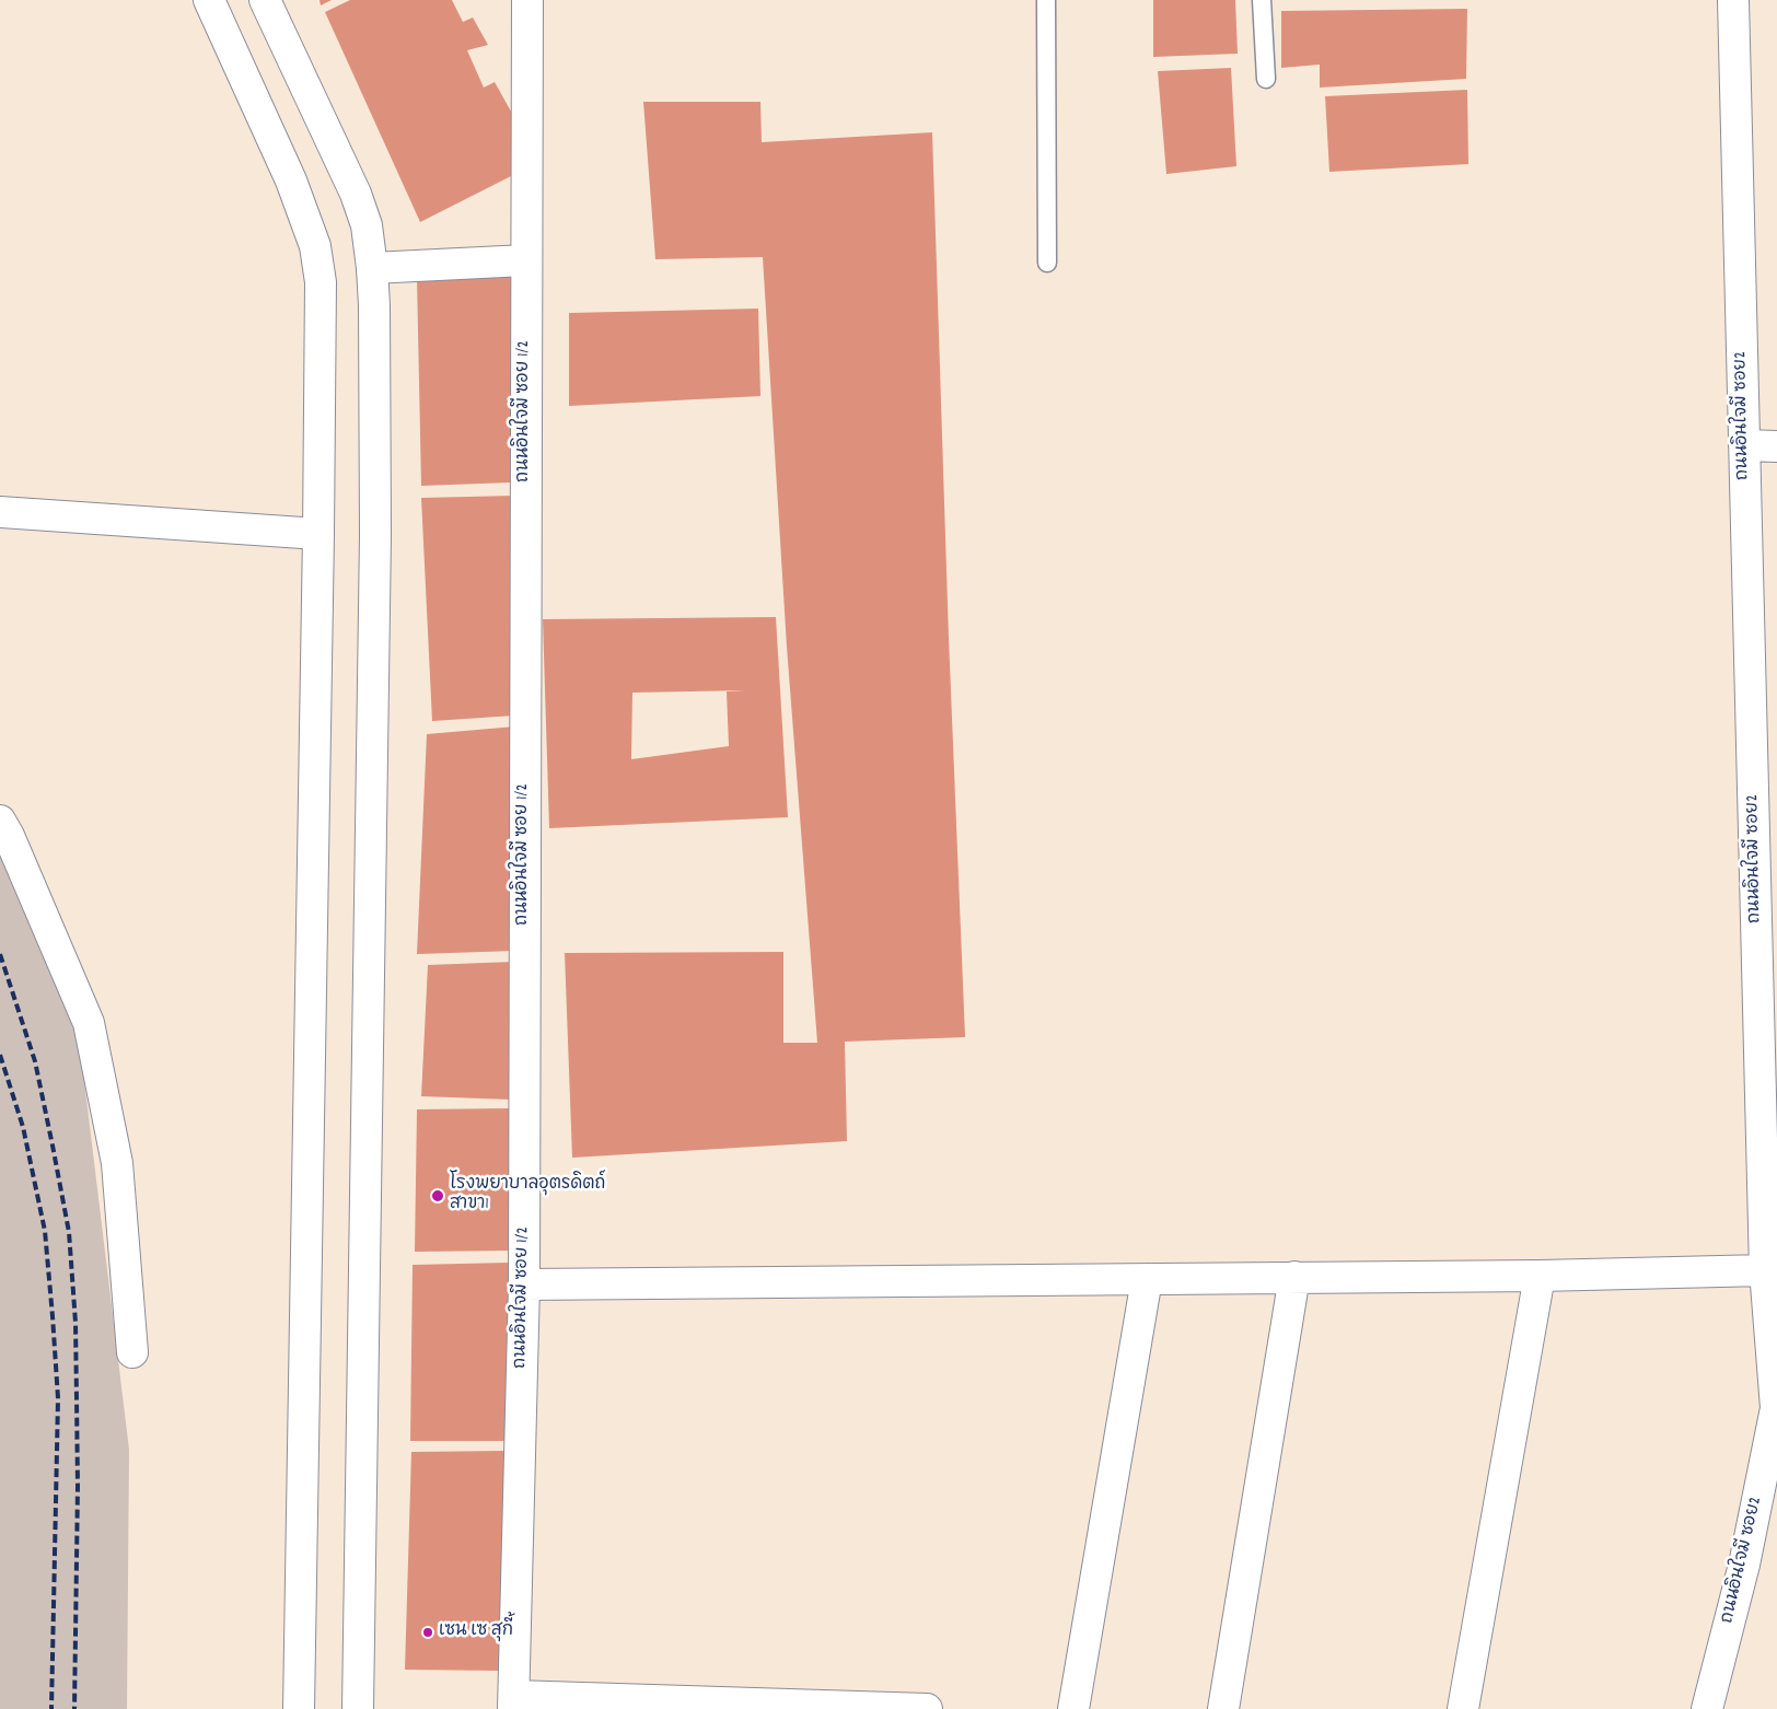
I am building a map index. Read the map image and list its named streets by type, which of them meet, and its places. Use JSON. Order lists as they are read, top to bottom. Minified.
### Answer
{"streets":{"street":["ถนนอินใจมี ซอย 1/2","ถนนอินใจมี ซอย2"]},"places":["โรงพยาบาลอุตรดิตถ์ สาขา1","เซน เซ สุกี้"]}
